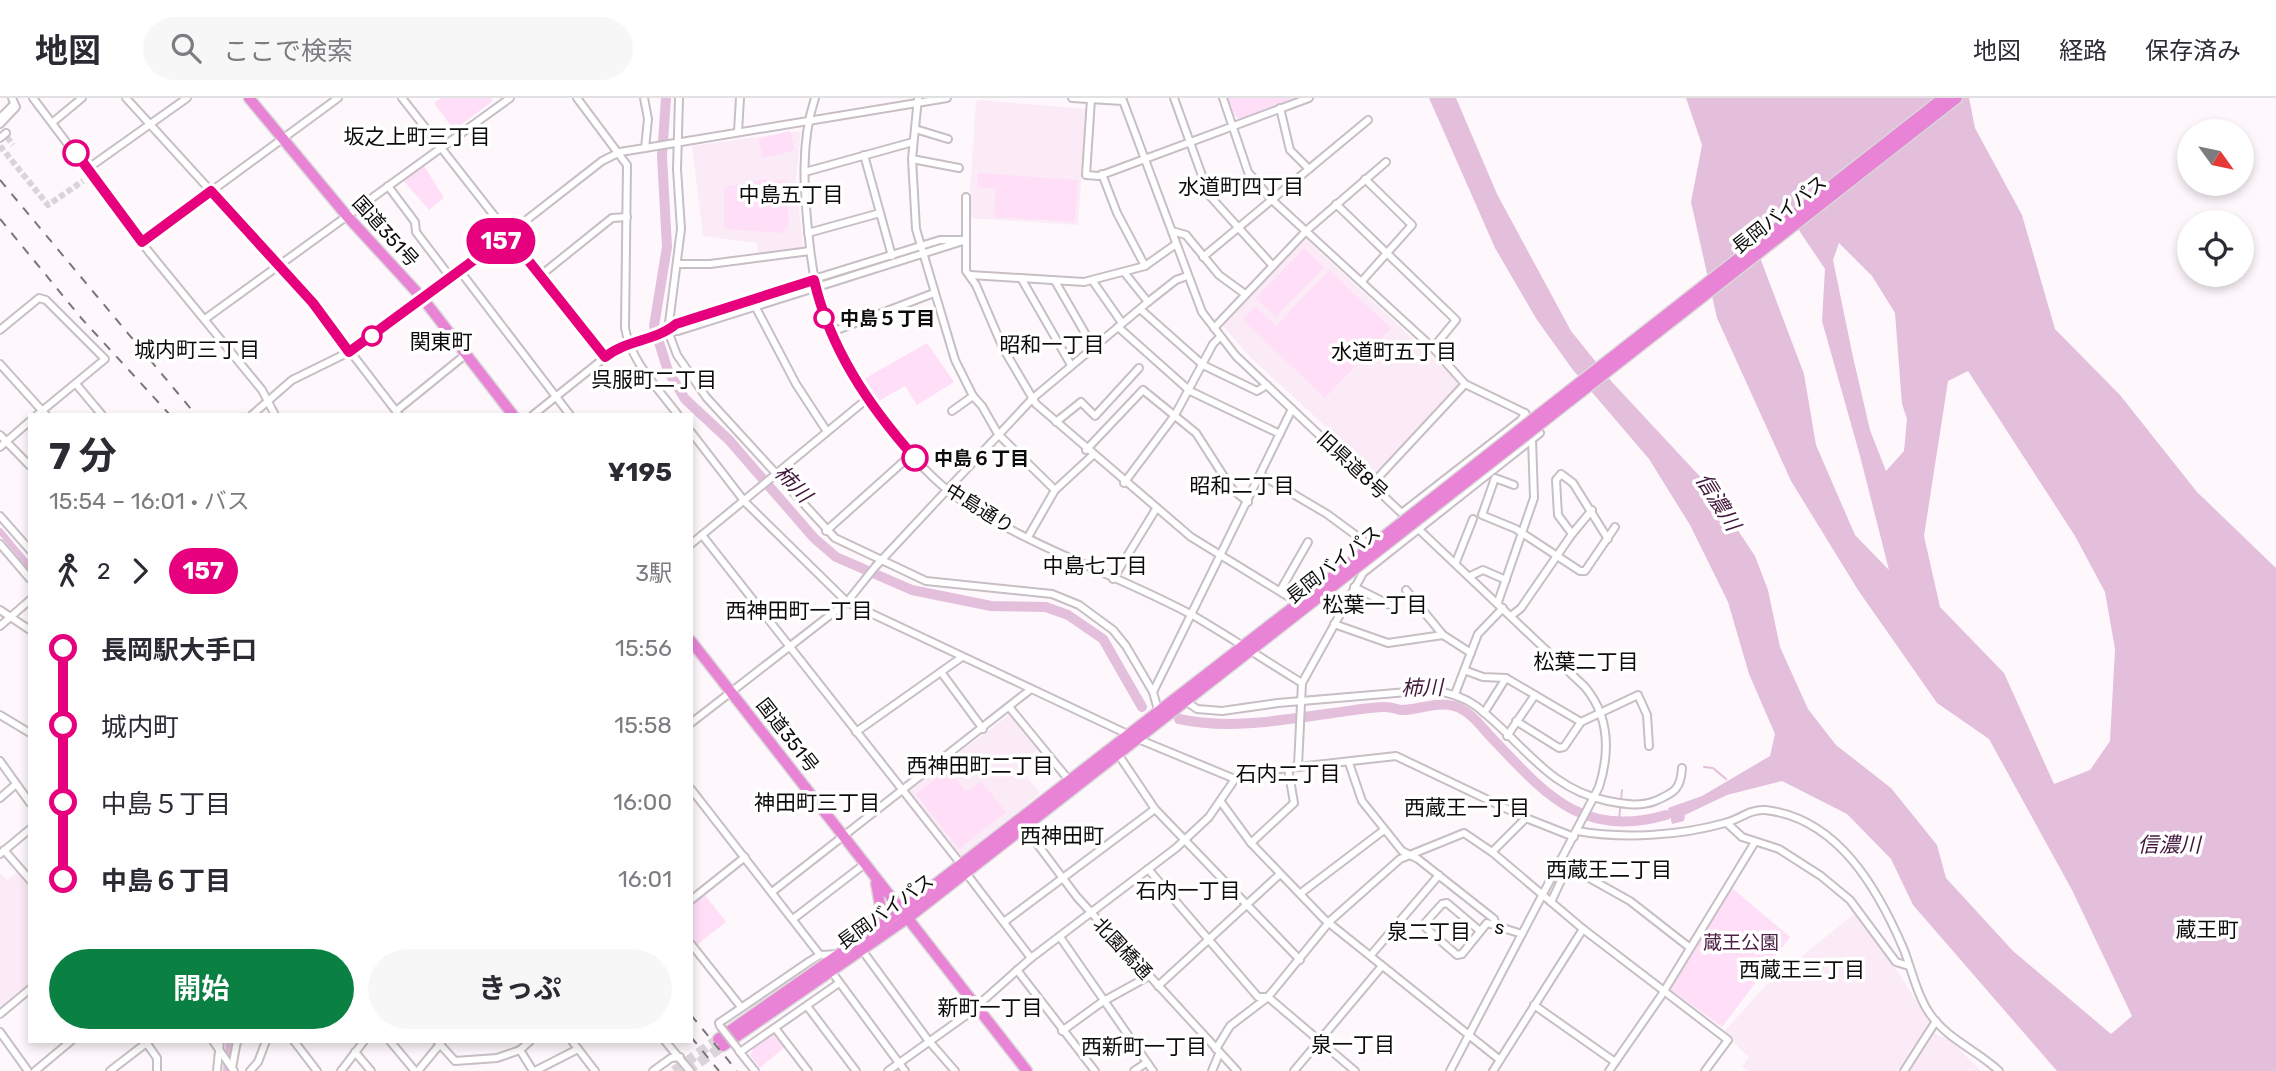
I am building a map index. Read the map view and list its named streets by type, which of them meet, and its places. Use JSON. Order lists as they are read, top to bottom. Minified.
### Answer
{"streets":{"highway":["長岡バイパス","国道351号"],"street":["旧県道8号","中島通り","s","北園橋通"]},"crossings":[["長岡バイパス","国道351号"],["長岡バイパス","中島通り"],["長岡バイパス","北園橋通"]],"districts":["坂之上町三丁目","水道町四丁目","中島五丁目","関東町","昭和一丁目","城内町三丁目","水道町五丁目","呉服町二丁目","昭和二丁目","中島七丁目","松葉一丁目","西神田町一丁目","松葉二丁目","西神田町二丁目","石内二丁目","神田町三丁目","西蔵王一丁目","西神田町","西蔵王二丁目","石内一丁目","蔵王町","泉二丁目","西蔵王三丁目","新町一丁目","泉一丁目","西新町一丁目"],"water":["柿川","信濃川"],"parks":["蔵王公園"],"places":["中島５丁目","中島６丁目"],"lines":["bus line 157"],"north":"bottom right","page":{"header":"地図","search":"ここで検索","nav":["地図","経路","保存済み"],"on_map":"157","heading":["7 分","15:54 – 16:01 · バス","¥195"],"legs":["2","157","3駅"],"list":[{"name":"長岡駅大手口","value":"15:56"},{"name":"城内町","value":"15:58"},{"name":"中島５丁目","value":"16:00"},{"name":"中島６丁目","value":"16:01"}],"buttons":["開始","きっぷ"]}}
